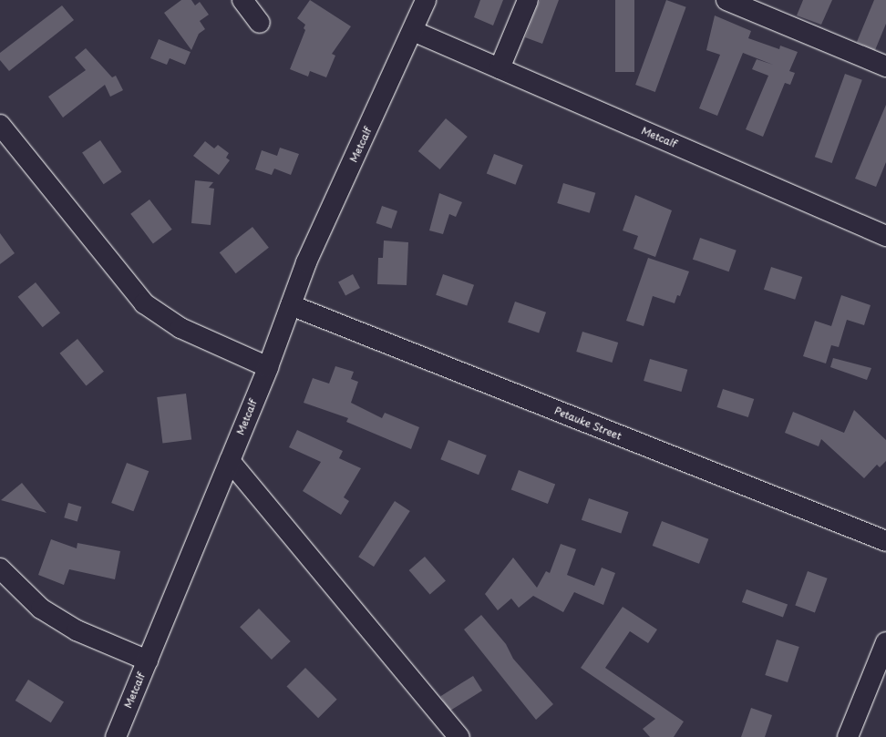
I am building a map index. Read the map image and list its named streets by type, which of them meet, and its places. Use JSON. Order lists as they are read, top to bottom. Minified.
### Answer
{"streets":{"street":["Metcalf","Petauke Street"]},"crossings":[["Metcalf","Petauke Street"]]}
